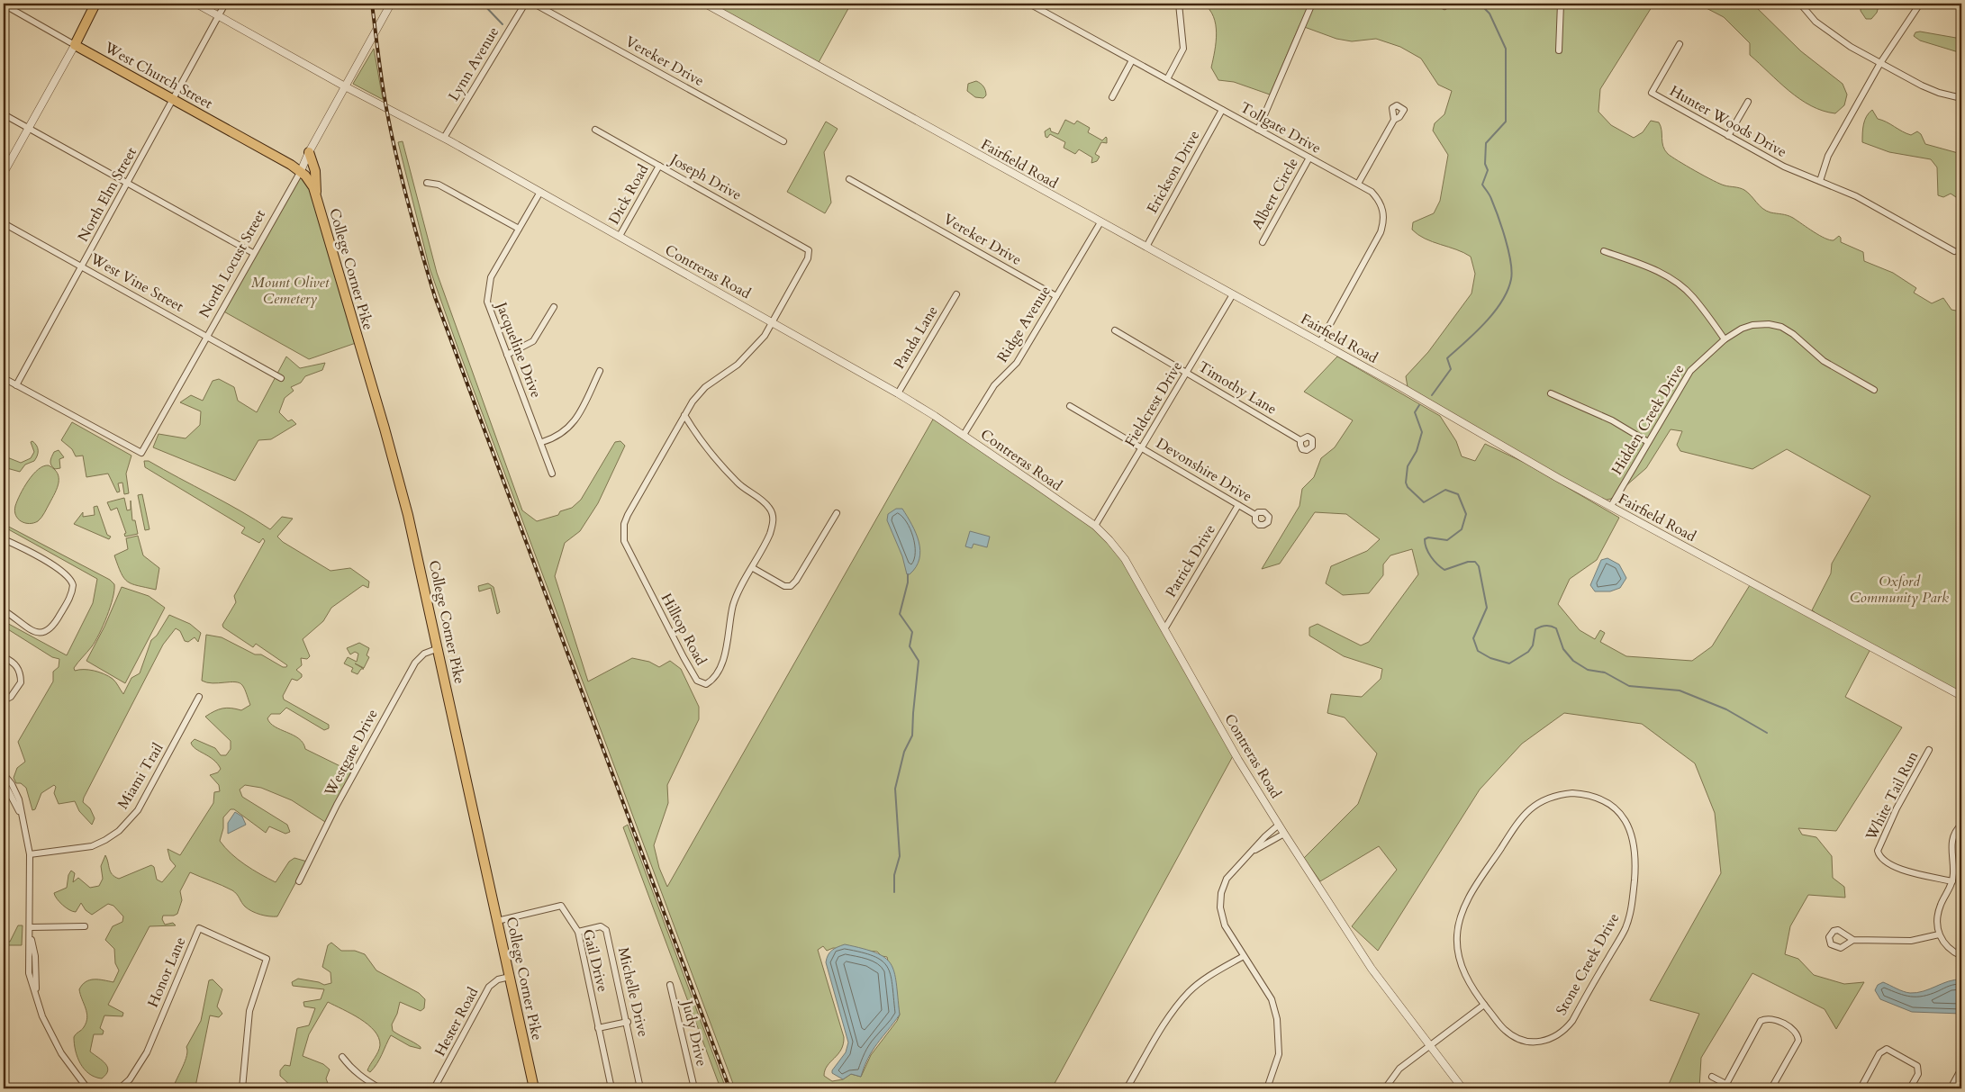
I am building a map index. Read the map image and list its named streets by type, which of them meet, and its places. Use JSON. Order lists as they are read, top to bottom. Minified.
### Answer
{"streets":{"highway":["West Church Street","College Corner Pike"],"street":["Vereker Drive","Lynn Avenue","Hunter Woods Drive","Tollgate Drive","Fairfield Road","Erickson Drive","Joseph Drive","Albert Circle","North Elm Street","Dick Road","North Locust Street","Contreras Road","West Vine Street","Ridge Avenue","Panda Lane","Jacqueline Drive","Timothy Lane","Fieldcrest Drive","Hidden Creek Drive","Devonshire Drive","Patrick Drive","Hilltop Road","Westgate Drive","Miami Trail","White Tail Run","Gail Drive","Stone Creek Drive","Honor Lane","Michelle Drive","Hester Road","Judy Drive"]},"crossings":[["Vereker Drive","Ridge Avenue"],["Lynn Avenue","Contreras Road"],["West Church Street","North Elm Street"],["West Church Street","North Locust Street"],["West Church Street","College Corner Pike"],["Tollgate Drive","Fairfield Road"],["Tollgate Drive","Erickson Drive"],["Tollgate Drive","Albert Circle"],["Fairfield Road","Erickson Drive"],["Fairfield Road","Ridge Avenue"],["Fairfield Road","Fieldcrest Drive"],["Fairfield Road","Hidden Creek Drive"],["Joseph Drive","Dick Road"],["Joseph Drive","Hilltop Road"],["North Elm Street","North Locust Street"],["North Elm Street","Contreras Road"],["North Elm Street","West Vine Street"],["Dick Road","Contreras Road"],["North Locust Street","College Corner Pike"],["North Locust Street","Contreras Road"],["North Locust Street","West Vine Street"],["College Corner Pike","Westgate Drive"],["College Corner Pike","Gail Drive"],["College Corner Pike","Hester Road"],["Contreras Road","Ridge Avenue"],["Contreras Road","Panda Lane"],["Contreras Road","Jacqueline Drive"],["Contreras Road","Fieldcrest Drive"],["Contreras Road","Patrick Drive"],["Contreras Road","Hilltop Road"],["Timothy Lane","Fieldcrest Drive"],["Fieldcrest Drive","Devonshire Drive"],["Devonshire Drive","Patrick Drive"],["Gail Drive","Michelle Drive"]],"parks":["Mount Olivet Cemetery","Oxford Community Park"]}
